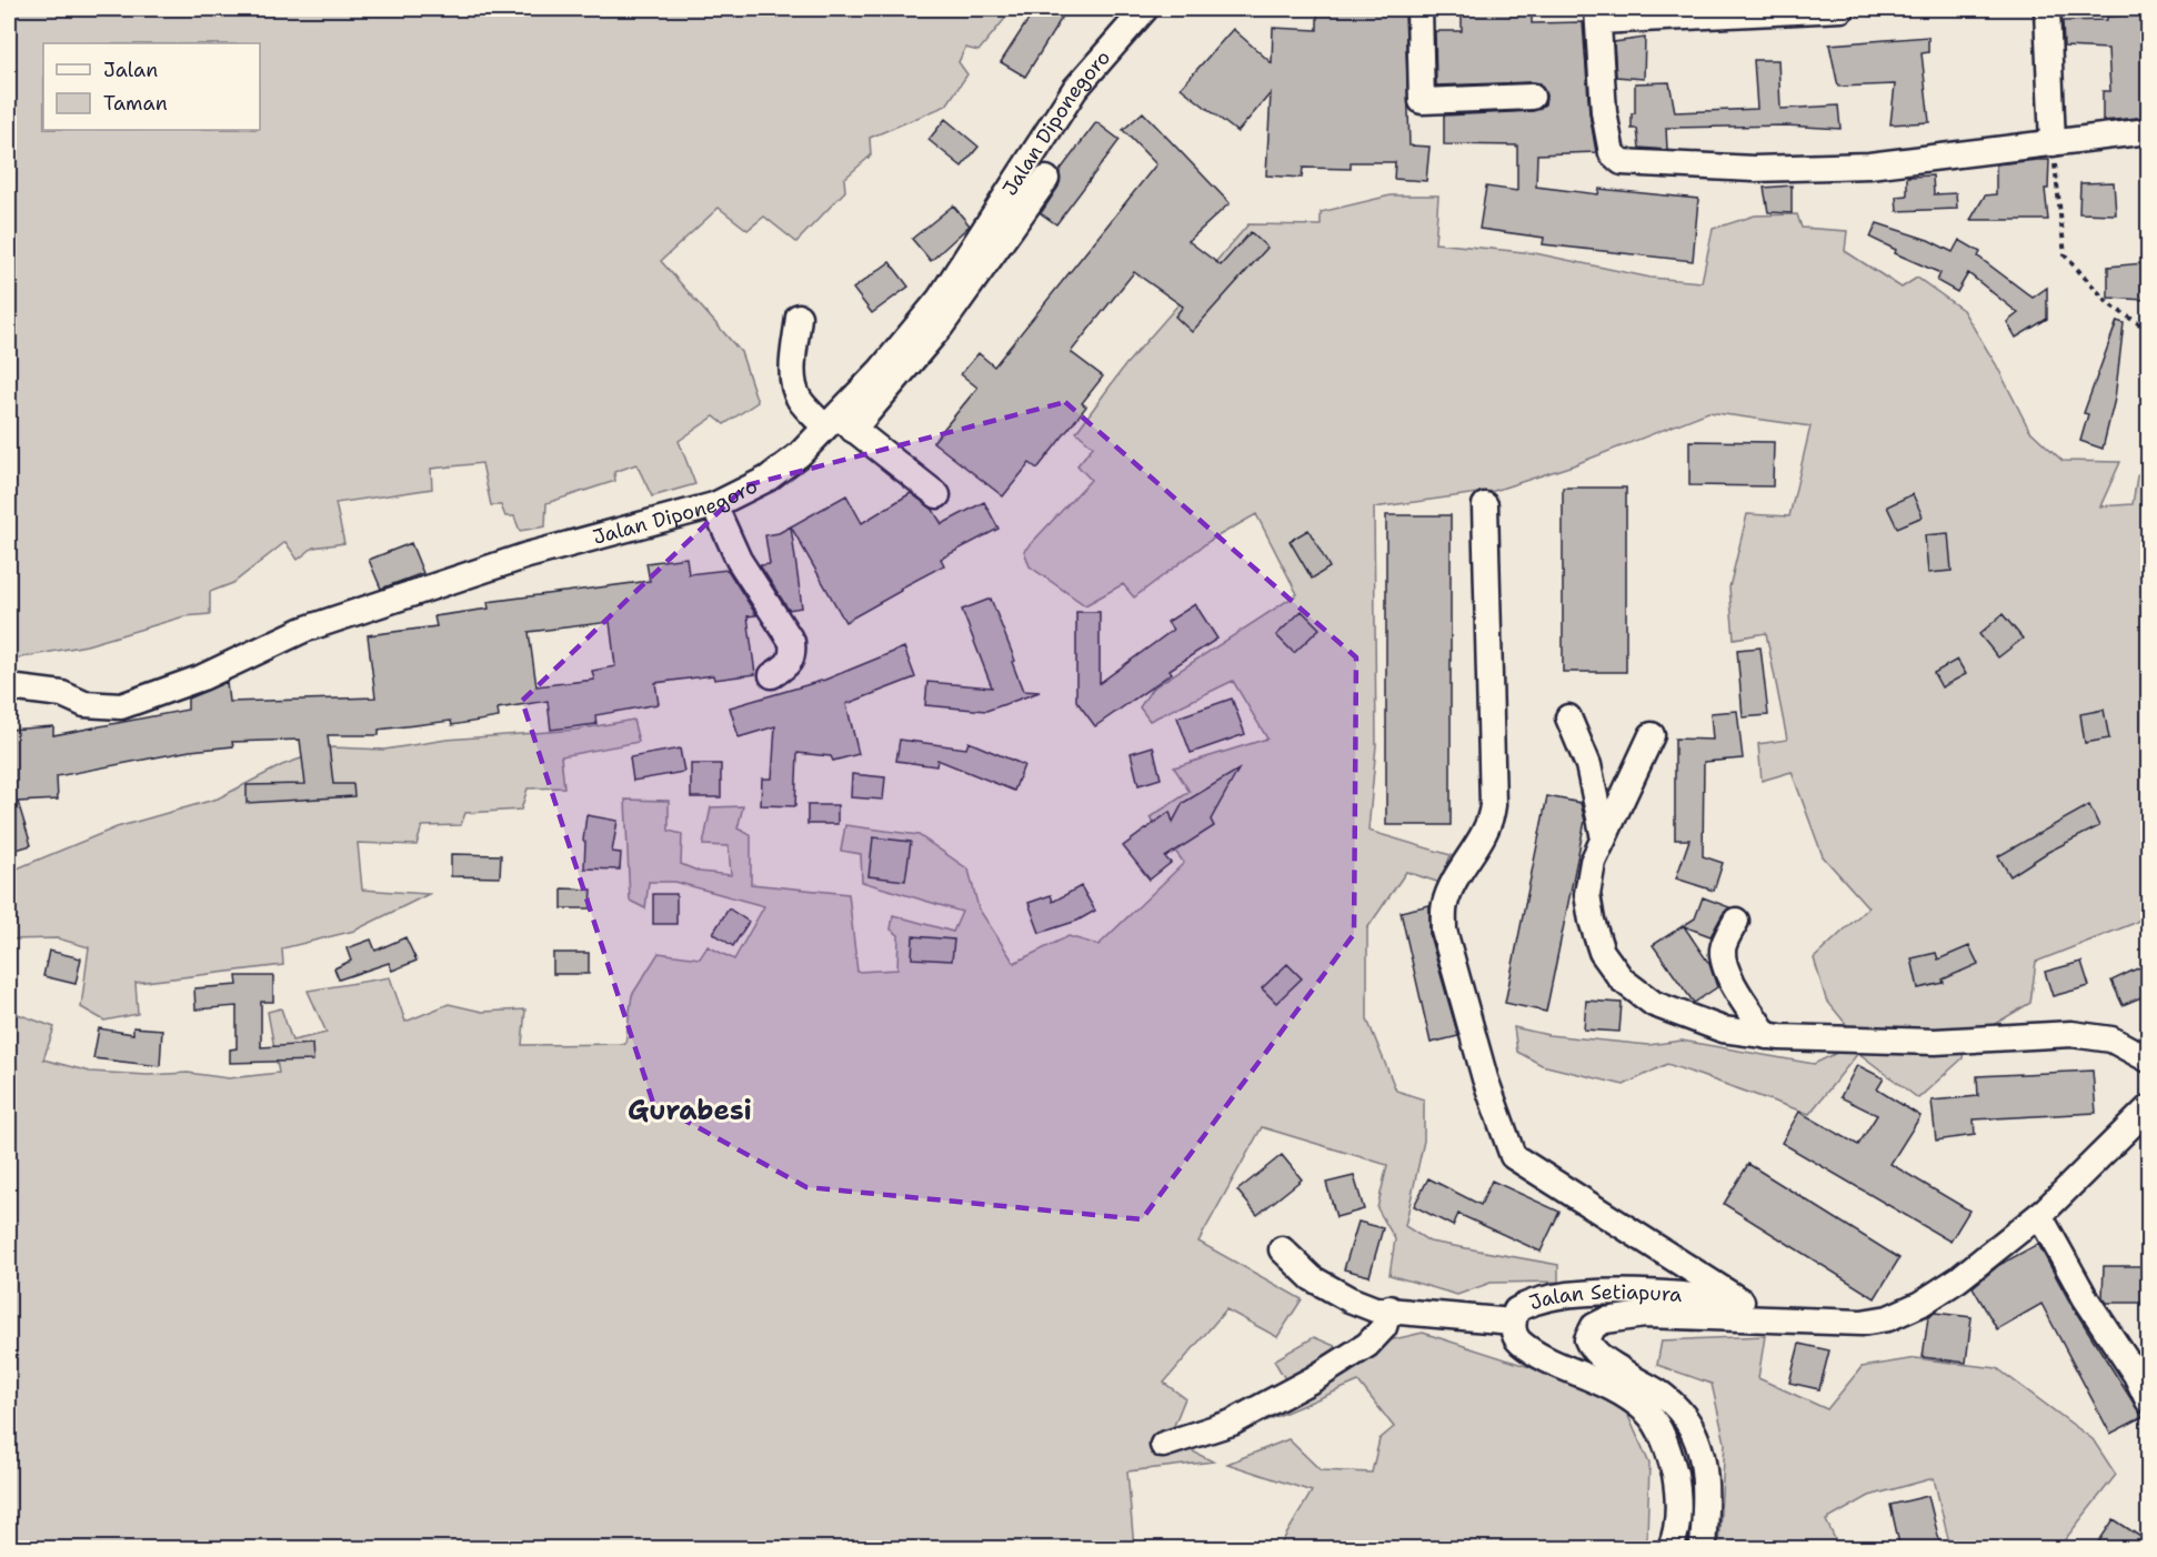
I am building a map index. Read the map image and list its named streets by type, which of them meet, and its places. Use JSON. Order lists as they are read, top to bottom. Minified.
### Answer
{"streets":{"street":["Jalan Diponegoro","Jalan Setiapura"]},"districts":["Gurabesi"],"legend":["Jalan","Taman"]}
